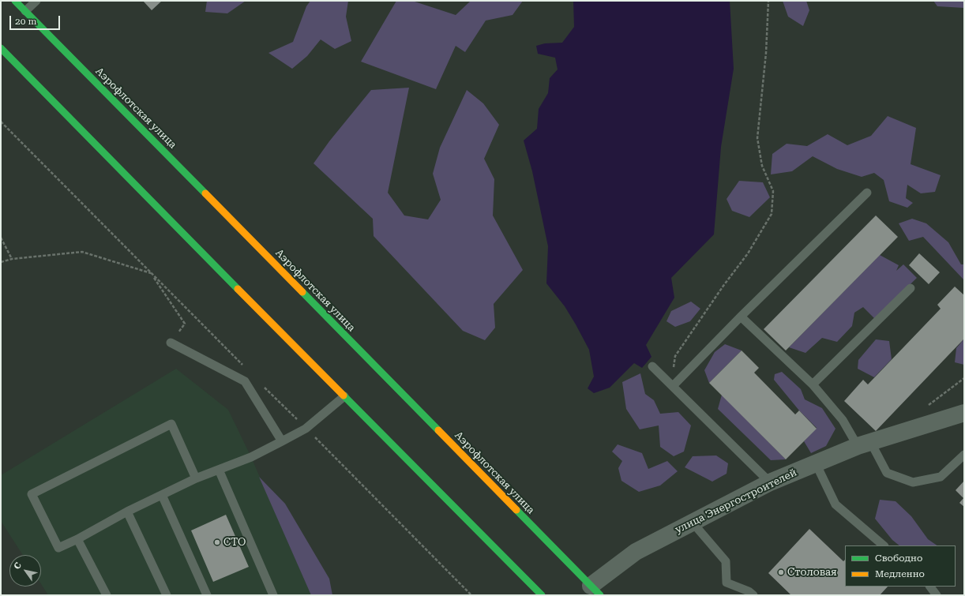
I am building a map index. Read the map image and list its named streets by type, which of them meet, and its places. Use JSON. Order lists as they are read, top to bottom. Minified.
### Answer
{"streets":{"main road":["Аэрофлотская улица"],"street":["улица Энергостроителей"]},"crossings":[["Аэрофлотская улица","улица Энергостроителей"]],"places":["СТО","Столовая"],"legend":["Свободно","Медленно"],"scale_bar":"20 m","north":"top left"}
